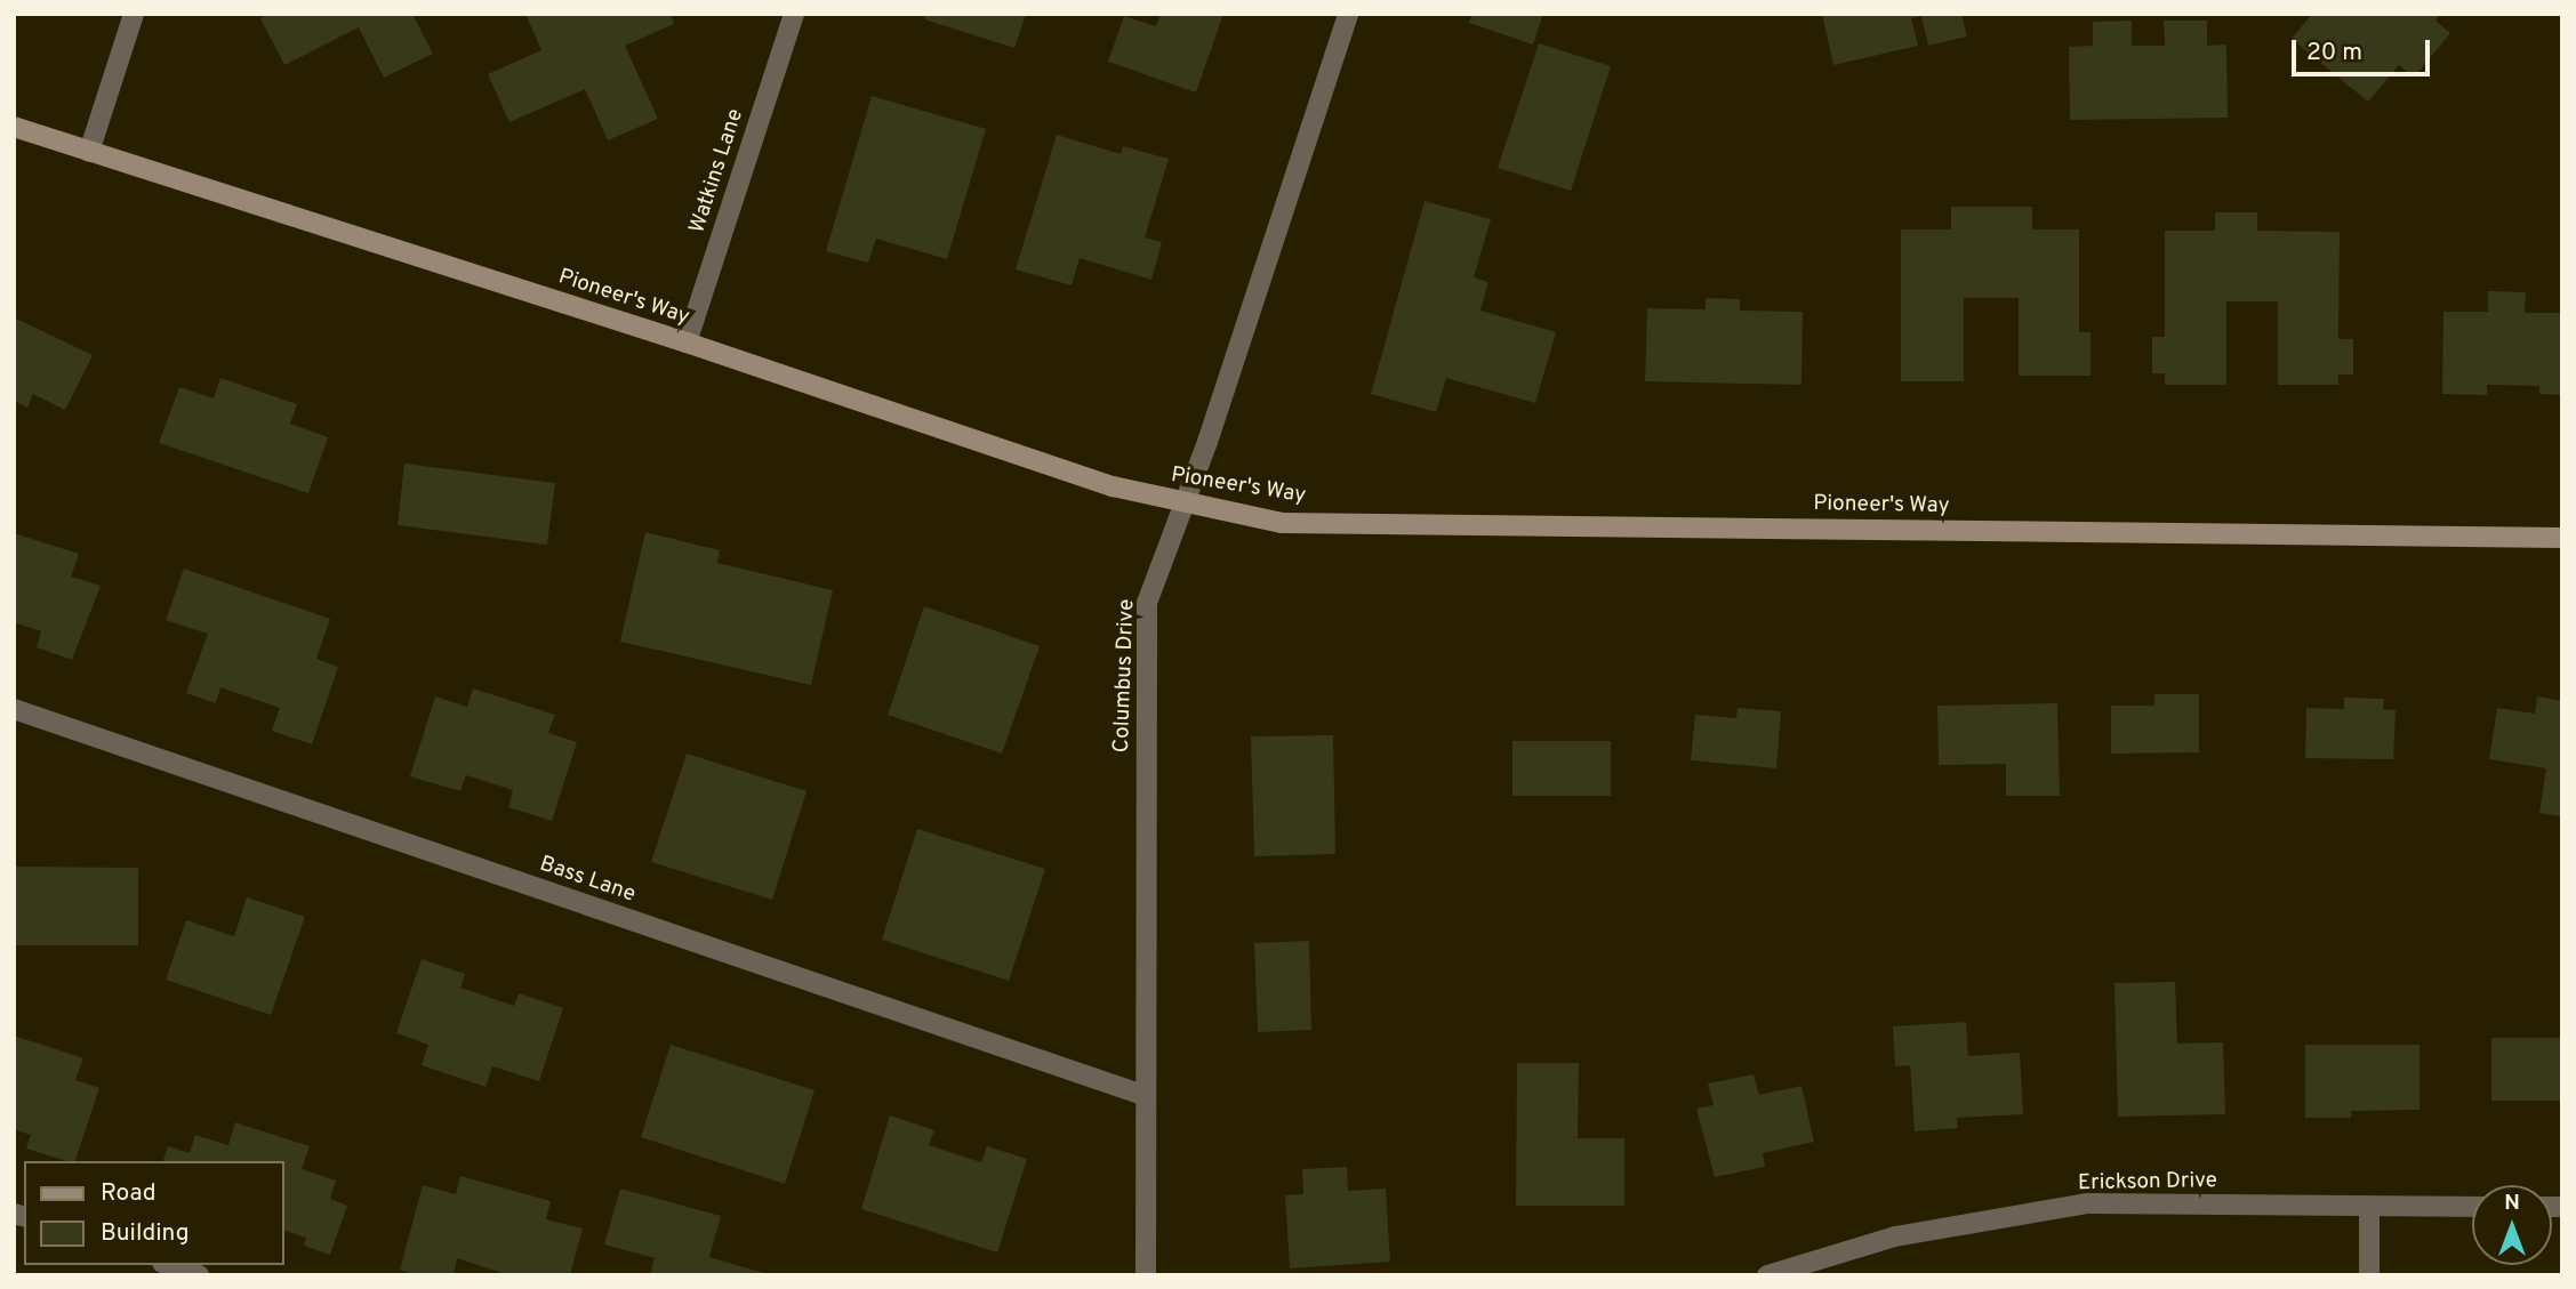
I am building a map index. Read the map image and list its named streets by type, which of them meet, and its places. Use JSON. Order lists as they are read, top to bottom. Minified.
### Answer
{"streets":{"main road":["Pioneer's Way"],"street":["Watkins Lane","Columbus Drive","Bass Lane","Erickson Drive"]},"crossings":[["Watkins Lane","Pioneer's Way"],["Pioneer's Way","Columbus Drive"],["Columbus Drive","Bass Lane"]],"legend":["Road","Building"],"scale_bar":"20 m","north":"top"}
